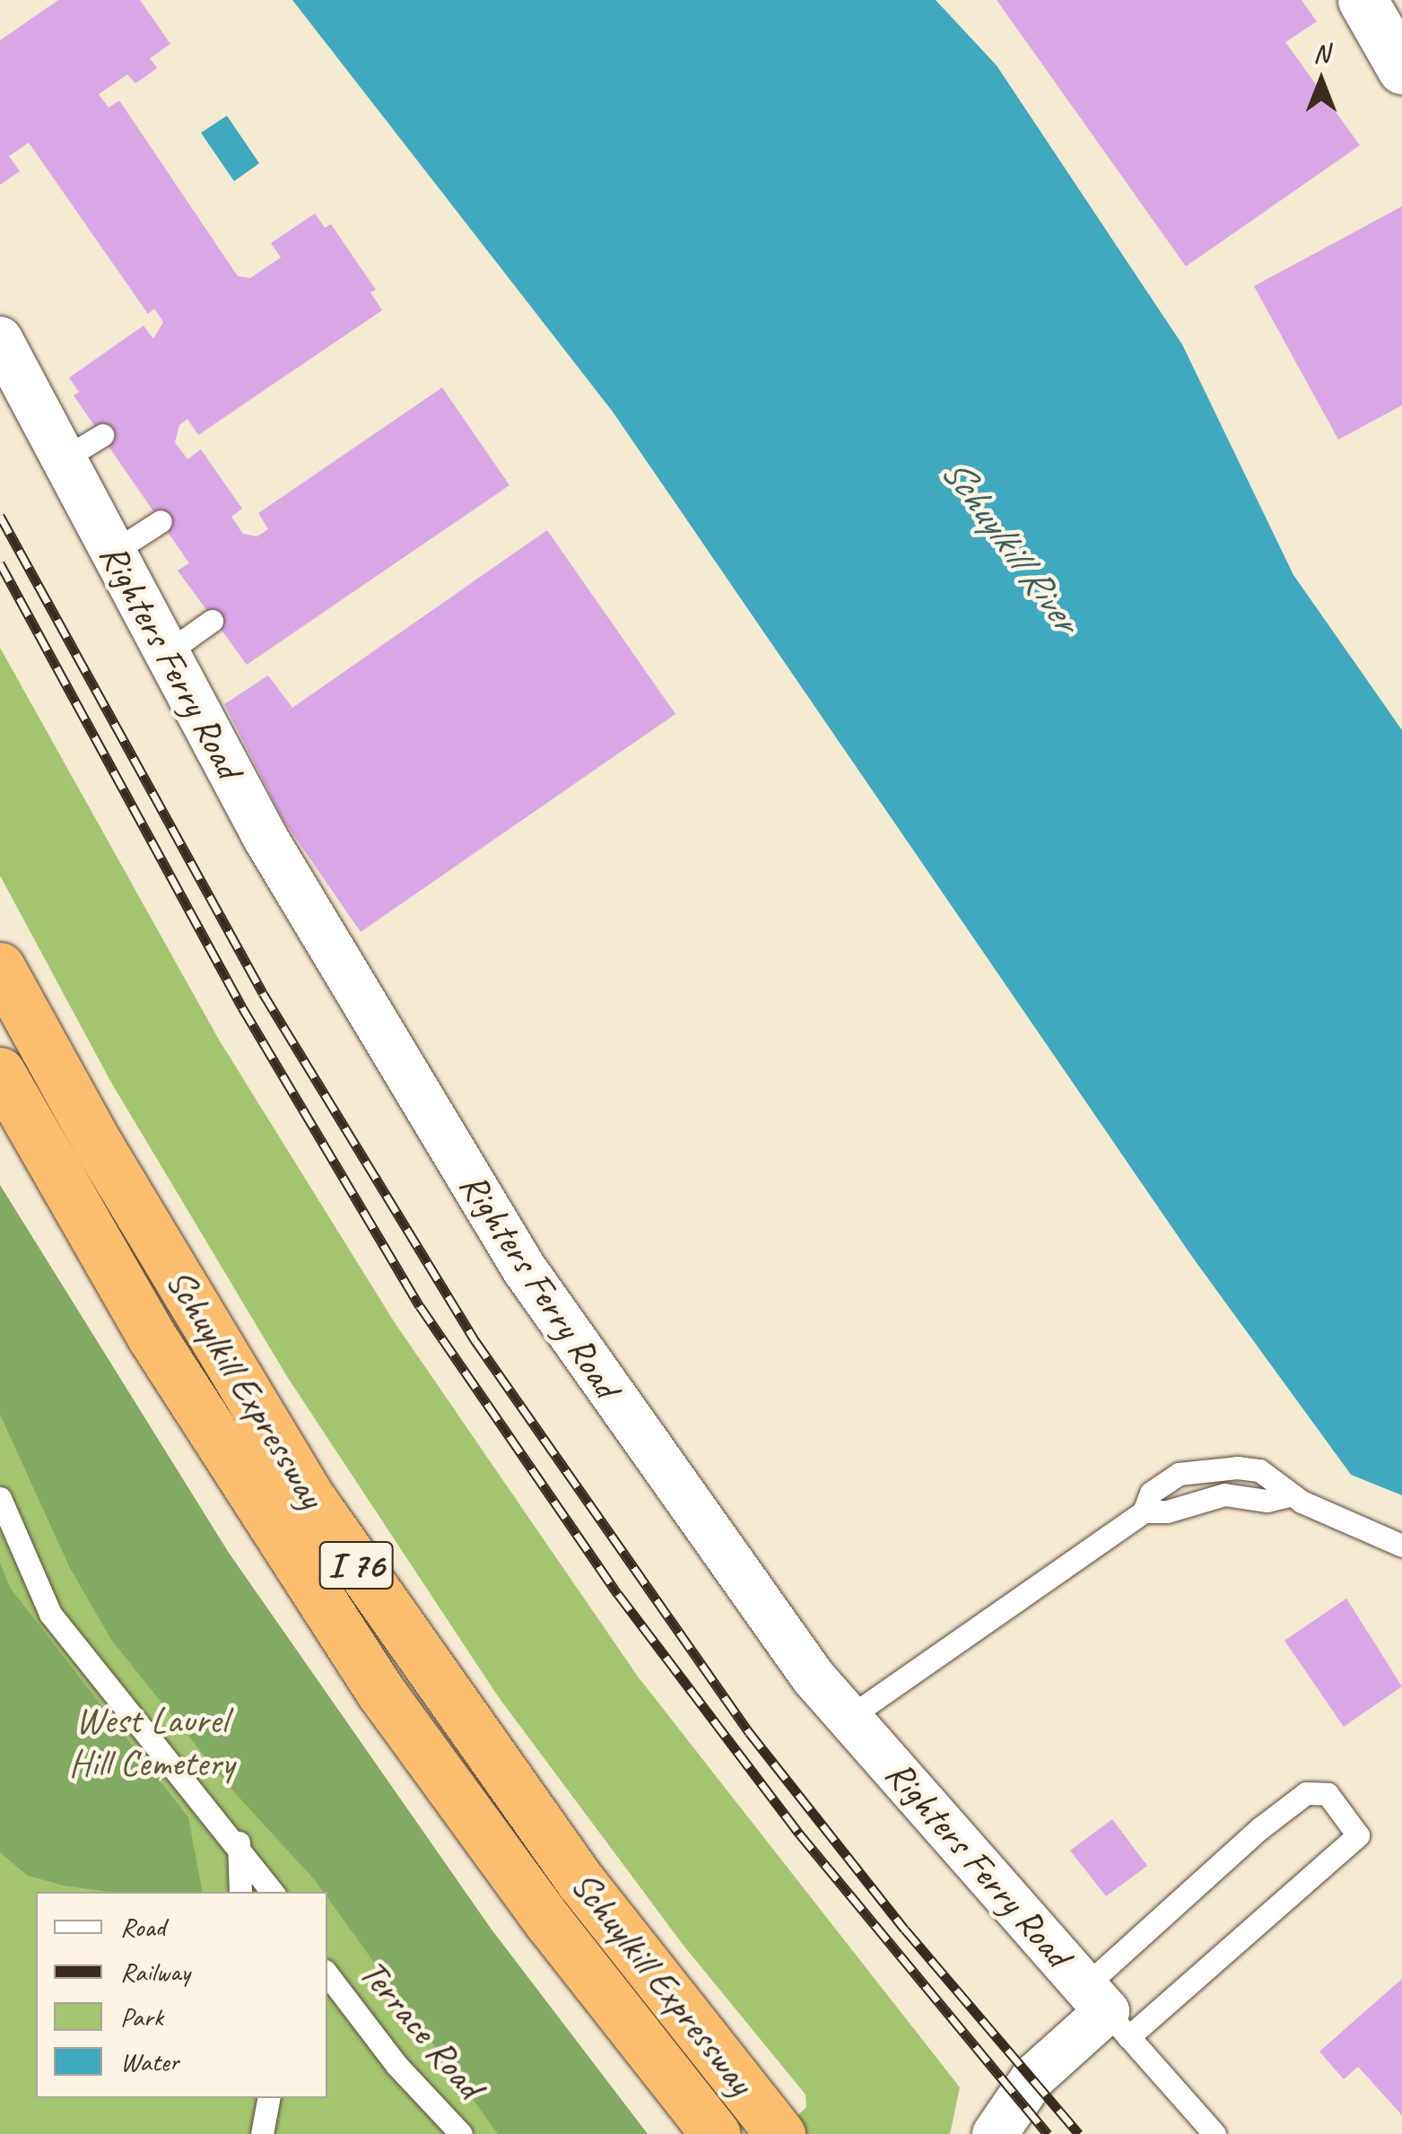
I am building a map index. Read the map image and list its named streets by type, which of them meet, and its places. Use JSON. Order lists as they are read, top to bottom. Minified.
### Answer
{"streets":{"highway":["Schuylkill Expressway","I 76"],"street":["Righters Ferry Road"],"lane":["Terrace Road"]},"water":["Schuylkill River"],"parks":["West Laurel Hill Cemetery"],"legend":["Road","Railway","Park","Water"],"north":"top"}
